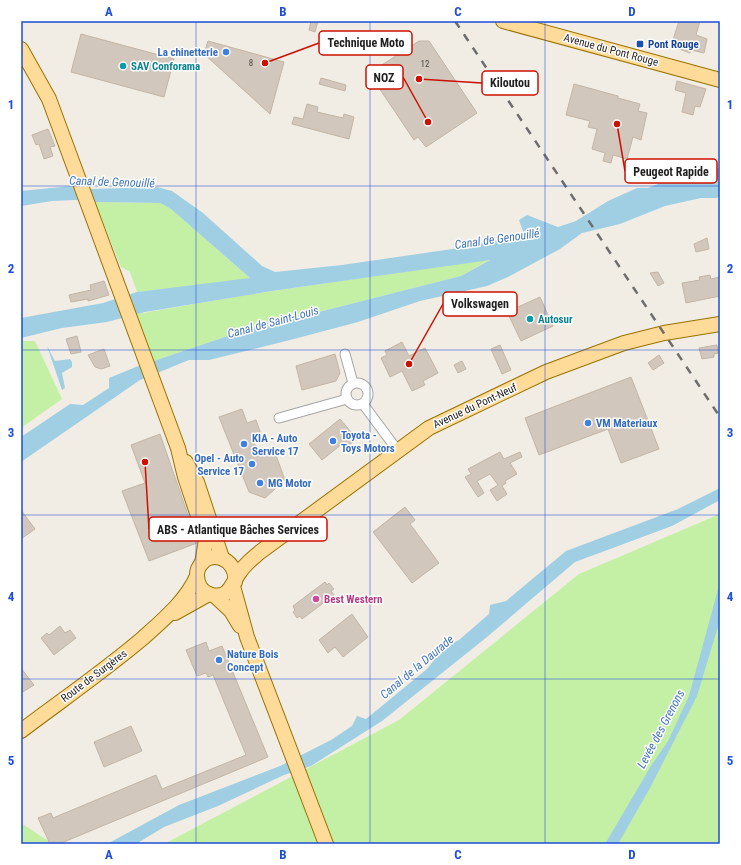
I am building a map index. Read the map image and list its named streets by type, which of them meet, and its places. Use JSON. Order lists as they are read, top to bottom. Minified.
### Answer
{"streets":{"main road":["Avenue du Pont Rouge","Avenue du Pont-Neuf","Route de Surgères"]},"water":["Canal de Genouillé","Canal de Saint-Louis","Canal de la Daurade","Levée des Grenons"],"places":{"transit":["Pont Rouge"],"other":["La chinetterie","Technique Moto","SAV Conforama","Kiloutou","NOZ","Peugeot Rapide","Autosur","Volkswagen","VM Materiaux","Toyota - Toys Motors","KIA - Auto Service 17","ABS - Atlantique Bâches Services","Opel - Auto Service 17","MG Motor","Best Western","Nature Bois Concept"]},"house_numbers":["8","12"],"grid":{"columns":["A","B","C","D"],"rows":["1","2","3","4","5"]}}
